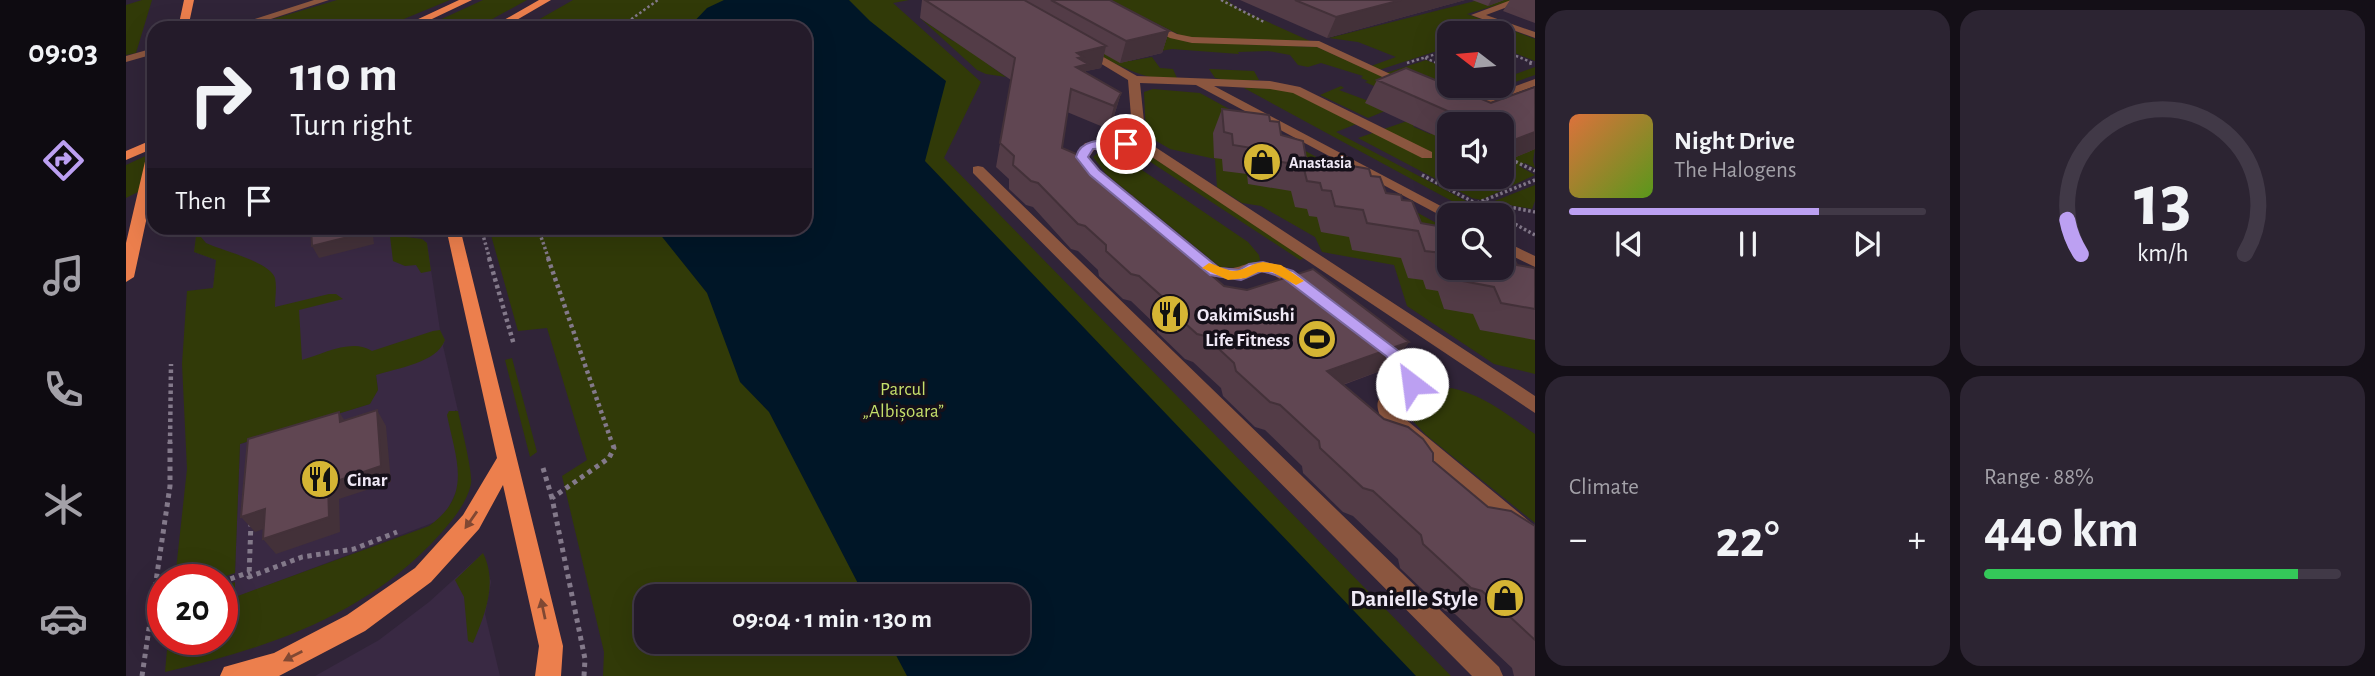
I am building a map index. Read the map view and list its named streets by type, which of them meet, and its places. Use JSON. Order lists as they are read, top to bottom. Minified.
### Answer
{"parks":["Parcul „Albișoara”"],"places":{"shop":["Anastasia","Danielle Style"],"restaurant":["OakimiSushi","Cinar"],"sports":["Life Fitness"]},"north":"left","page":{"tabs":"09:03","turn":["110 m","Turn right"],"song":["Night Drive","The Halogens"],"then":"Then","tile":["Climate",["Range · 88%","440 km"]],"heat":["−","22°","+"],"limit":"20","trip":"09:04 · 1 min · 130 m","gauge":["13","km/h"]}}
